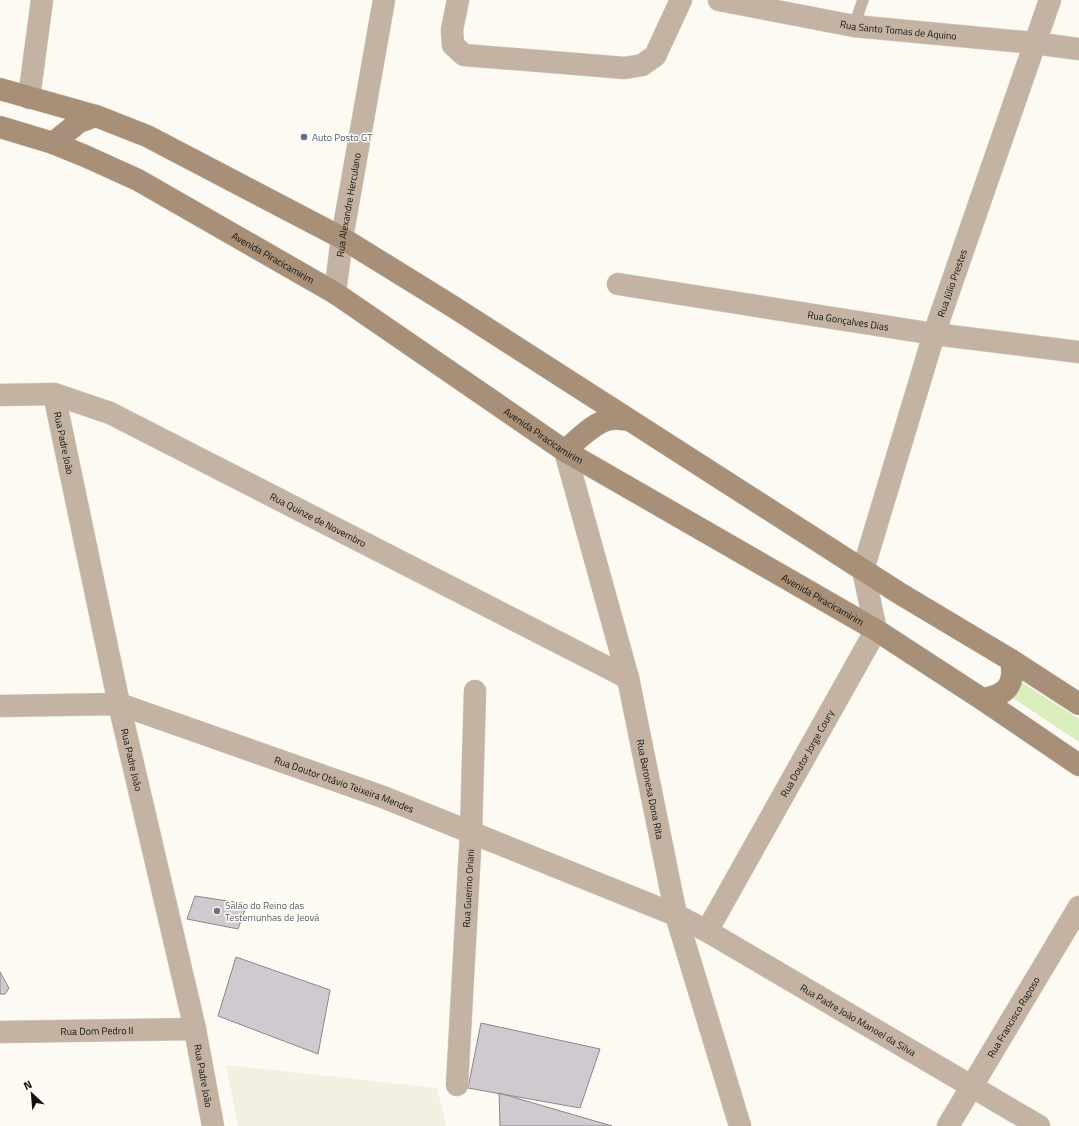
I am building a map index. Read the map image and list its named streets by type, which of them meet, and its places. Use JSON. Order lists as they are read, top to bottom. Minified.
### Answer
{"streets":{"main road":["Avenida Piracicamirim"],"street":["Rua Santo Tomas de Aquino","Rua Alexandre Herculano","Rua Júlio Prestes","Rua Gonçalves Dias","Rua Padre João","Rua Quinze de Novembro","Rua Doutor Jorge Coury","Rua Doutor Otávio Teixeira Mendes","Rua Baronesa Dona Rita","Rua Guerino Oriani","Rua Francisco Raposo","Rua Padre João Manoel da Silva","Rua Dom Pedro II"]},"crossings":[["Rua Santo Tomas de Aquino","Rua Júlio Prestes"],["Rua Alexandre Herculano","Avenida Piracicamirim"],["Avenida Piracicamirim","Rua Doutor Jorge Coury"],["Avenida Piracicamirim","Rua Baronesa Dona Rita"],["Rua Júlio Prestes","Rua Gonçalves Dias"],["Rua Padre João","Rua Quinze de Novembro"],["Rua Padre João","Rua Doutor Otávio Teixeira Mendes"],["Rua Padre João","Rua Dom Pedro II"],["Rua Quinze de Novembro","Rua Baronesa Dona Rita"],["Rua Doutor Jorge Coury","Rua Padre João Manoel da Silva"],["Rua Doutor Otávio Teixeira Mendes","Rua Baronesa Dona Rita"],["Rua Doutor Otávio Teixeira Mendes","Rua Guerino Oriani"],["Rua Doutor Otávio Teixeira Mendes","Rua Padre João Manoel da Silva"],["Rua Baronesa Dona Rita","Rua Padre João Manoel da Silva"],["Rua Francisco Raposo","Rua Padre João Manoel da Silva"]],"places":["Auto Posto GT","Salão do Reino das Testemunhas de Jeová"],"north":"top left"}
